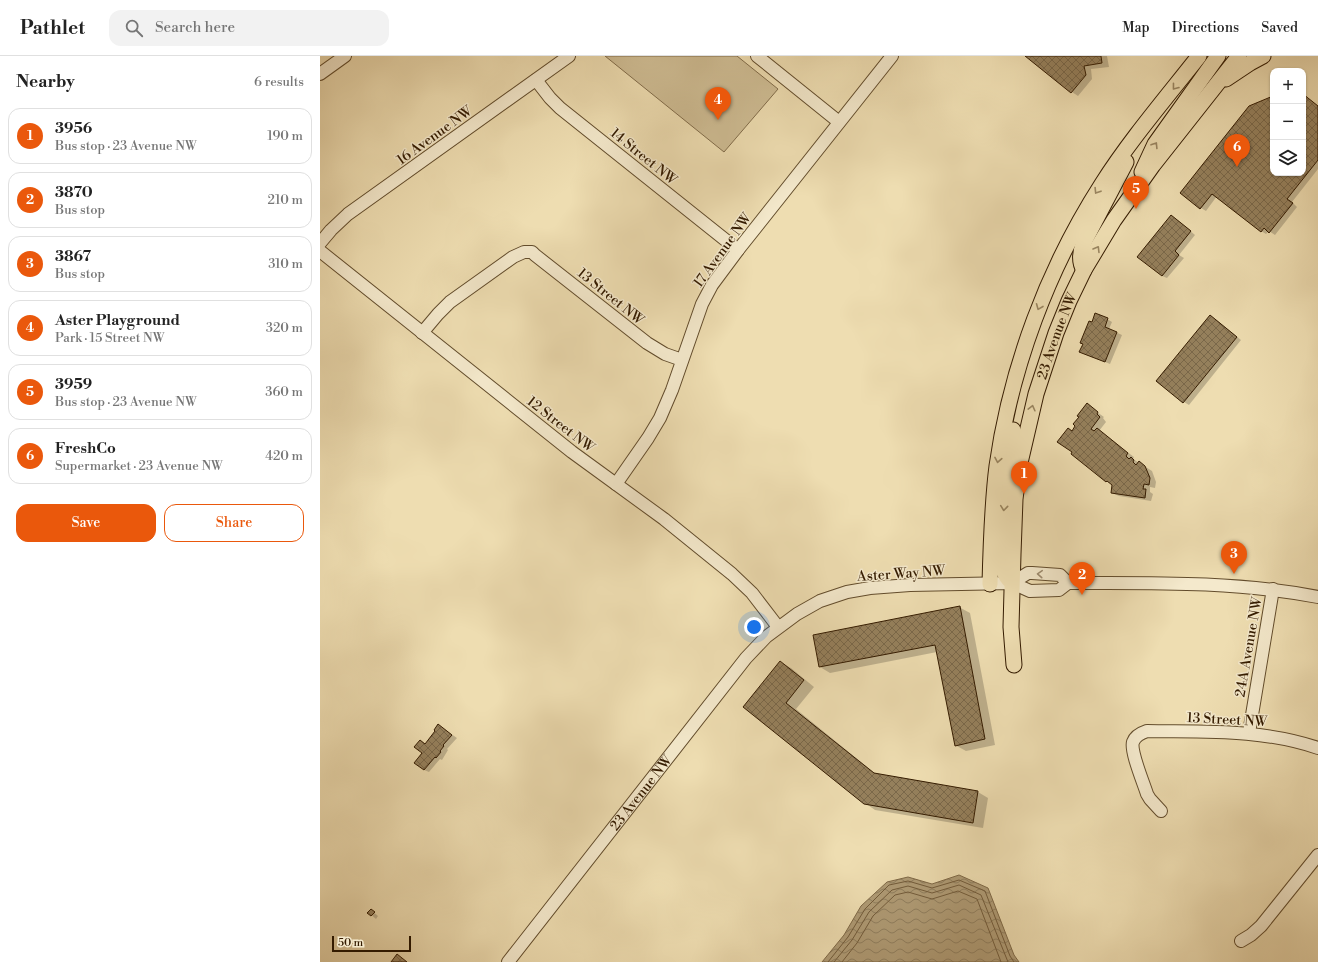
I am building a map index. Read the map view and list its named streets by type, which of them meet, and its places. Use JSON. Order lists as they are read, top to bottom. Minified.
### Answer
{"streets":{"main road":["23 Avenue NW"],"street":["16 Avenue NW","14 Street NW","17 Avenue NW","13 Street NW","12 Street NW","Aster Way NW","24A Avenue NW"]},"crossings":[["16 Avenue NW","14 Street NW"],["14 Street NW","17 Avenue NW"],["17 Avenue NW","13 Street NW"],["17 Avenue NW","12 Street NW"],["13 Street NW","12 Street NW"],["13 Street NW","24A Avenue NW"],["23 Avenue NW","12 Street NW"],["23 Avenue NW","Aster Way NW"],["12 Street NW","Aster Way NW"]],"scale_bar":"50 m","page":{"header":"Pathlet","search":"Search here","nav":["Map","Directions","Saved"],"heading":["Nearby","6 results"],"map_buttons":["+","−"],"pins":["4","6","5","1","3","2"],"list":[{"mark":"1","name":"3956","note":"Bus stop · 23 Avenue NW","value":"190 m"},{"mark":"2","name":"3870","note":"Bus stop","value":"210 m"},{"mark":"3","name":"3867","note":"Bus stop","value":"310 m"},{"mark":"4","name":"Aster Playground","note":"Park · 15 Street NW","value":"320 m"},{"mark":"5","name":"3959","note":"Bus stop · 23 Avenue NW","value":"360 m"},{"mark":"6","name":"FreshCo","note":"Supermarket · 23 Avenue NW","value":"420 m"}],"buttons":["Save","Share"],"scale":"50 m"}}
